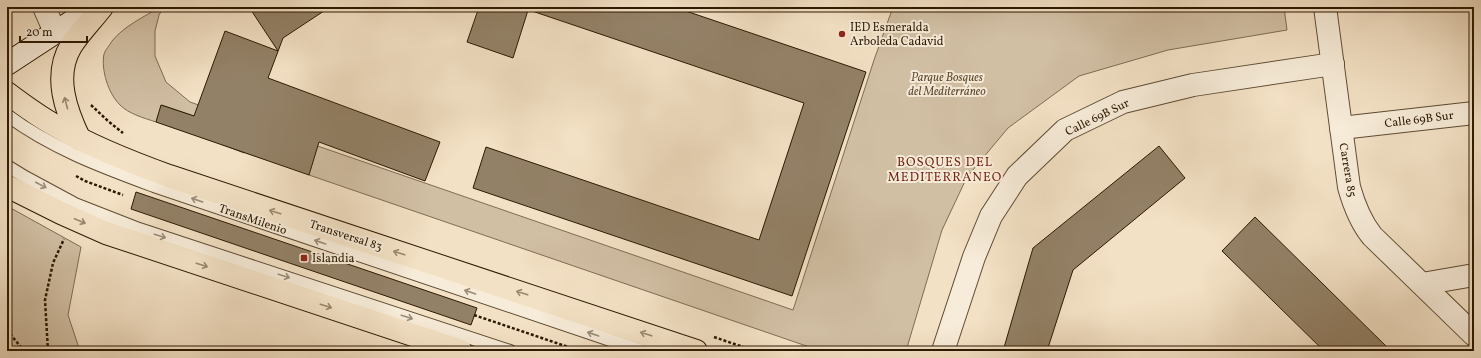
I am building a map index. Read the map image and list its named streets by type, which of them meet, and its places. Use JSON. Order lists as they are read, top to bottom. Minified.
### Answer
{"streets":{"main road":["Transversal 83"],"street":["Calle 69B Sur","Carrera 85"],"lane":["TransMilenio"]},"crossings":[["Calle 69B Sur","Carrera 85"]],"districts":["BOSQUES DEL MEDITERRANEO"],"parks":["Parque Bosques del Mediterráneo"],"places":{"other":["IED Esmeralda Arboleda Cadavid"],"transit":["Islandia"]},"scale_bar":"20 m"}
